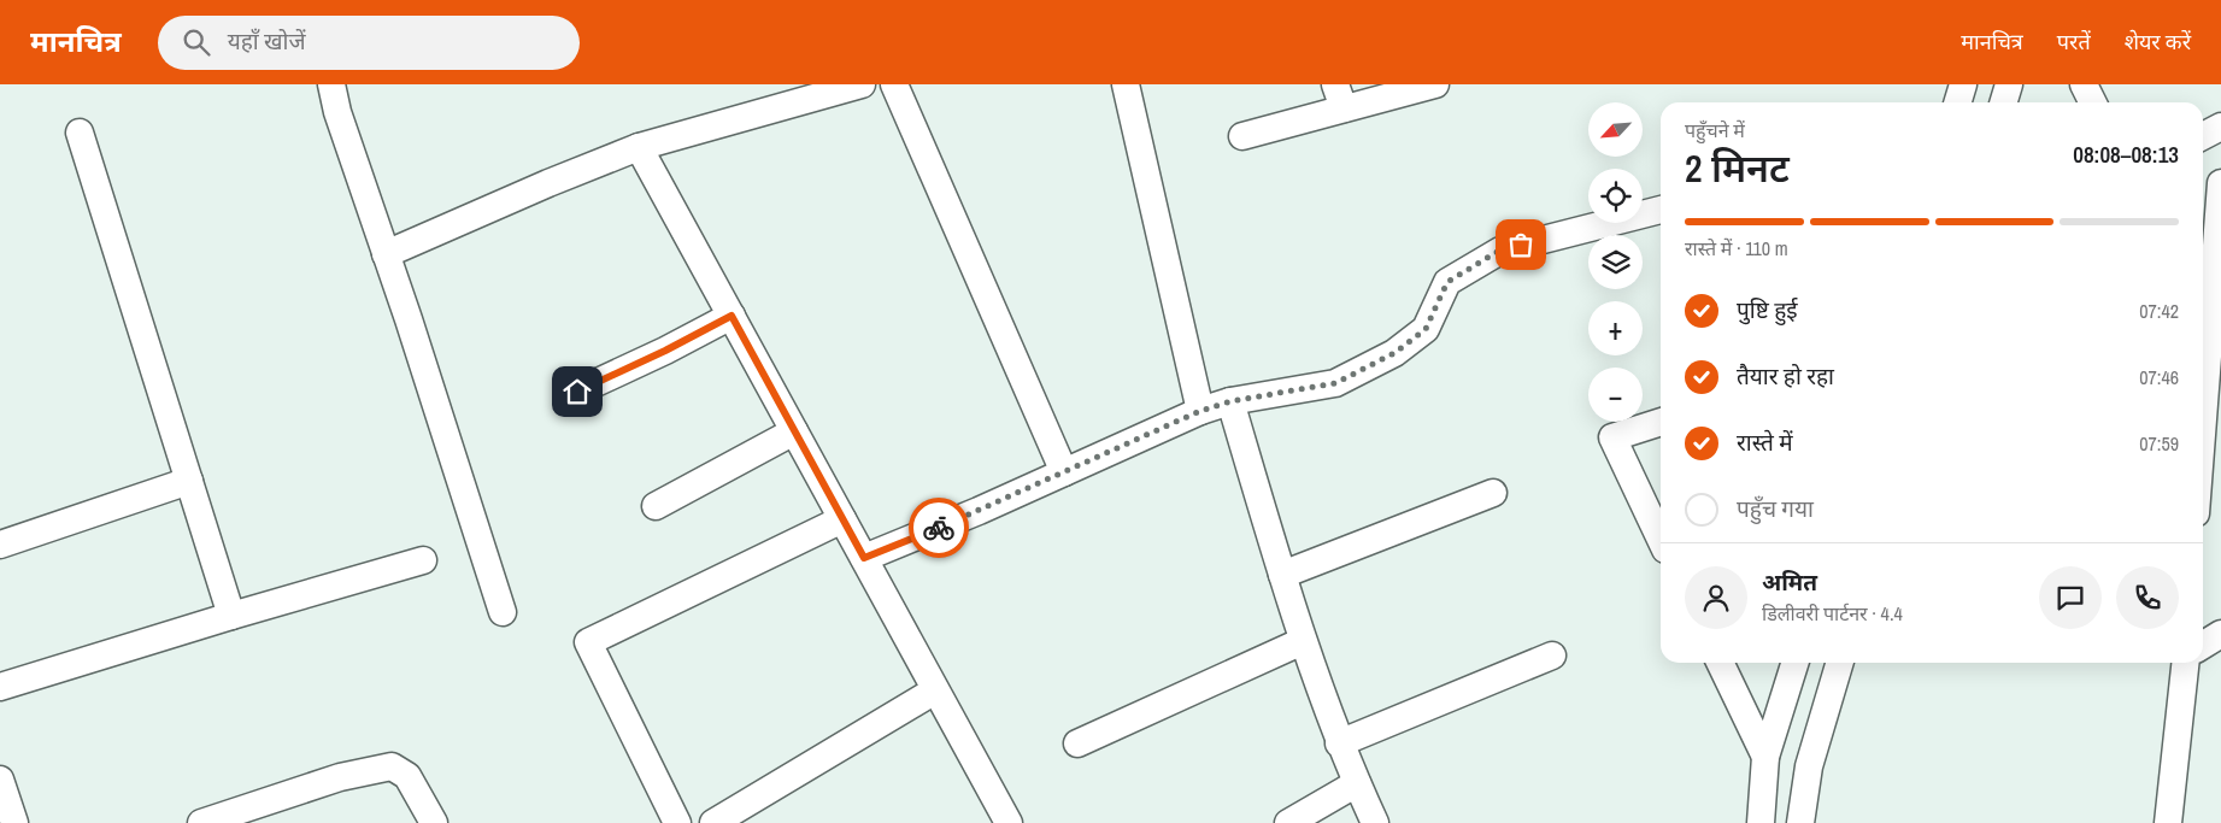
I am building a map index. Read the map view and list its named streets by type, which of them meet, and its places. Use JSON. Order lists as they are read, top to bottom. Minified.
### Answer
{"north":"bottom left","page":{"header":"मानचित्र","search":"यहाँ खोजें","nav":["मानचित्र","परतें","शेयर करें"],"map_buttons":["+","−"],"heading":["2 मिनट","पहुँचने में","08:08–08:13"],"panel":["अमित","डिलीवरी पार्टनर · 4.4"],"bar":"रास्ते में · 110 m","list":[["पुष्टि हुई","07:42"],["तैयार हो रहा","07:46"],["रास्ते में","07:59"],"पहुँच गया"]}}
